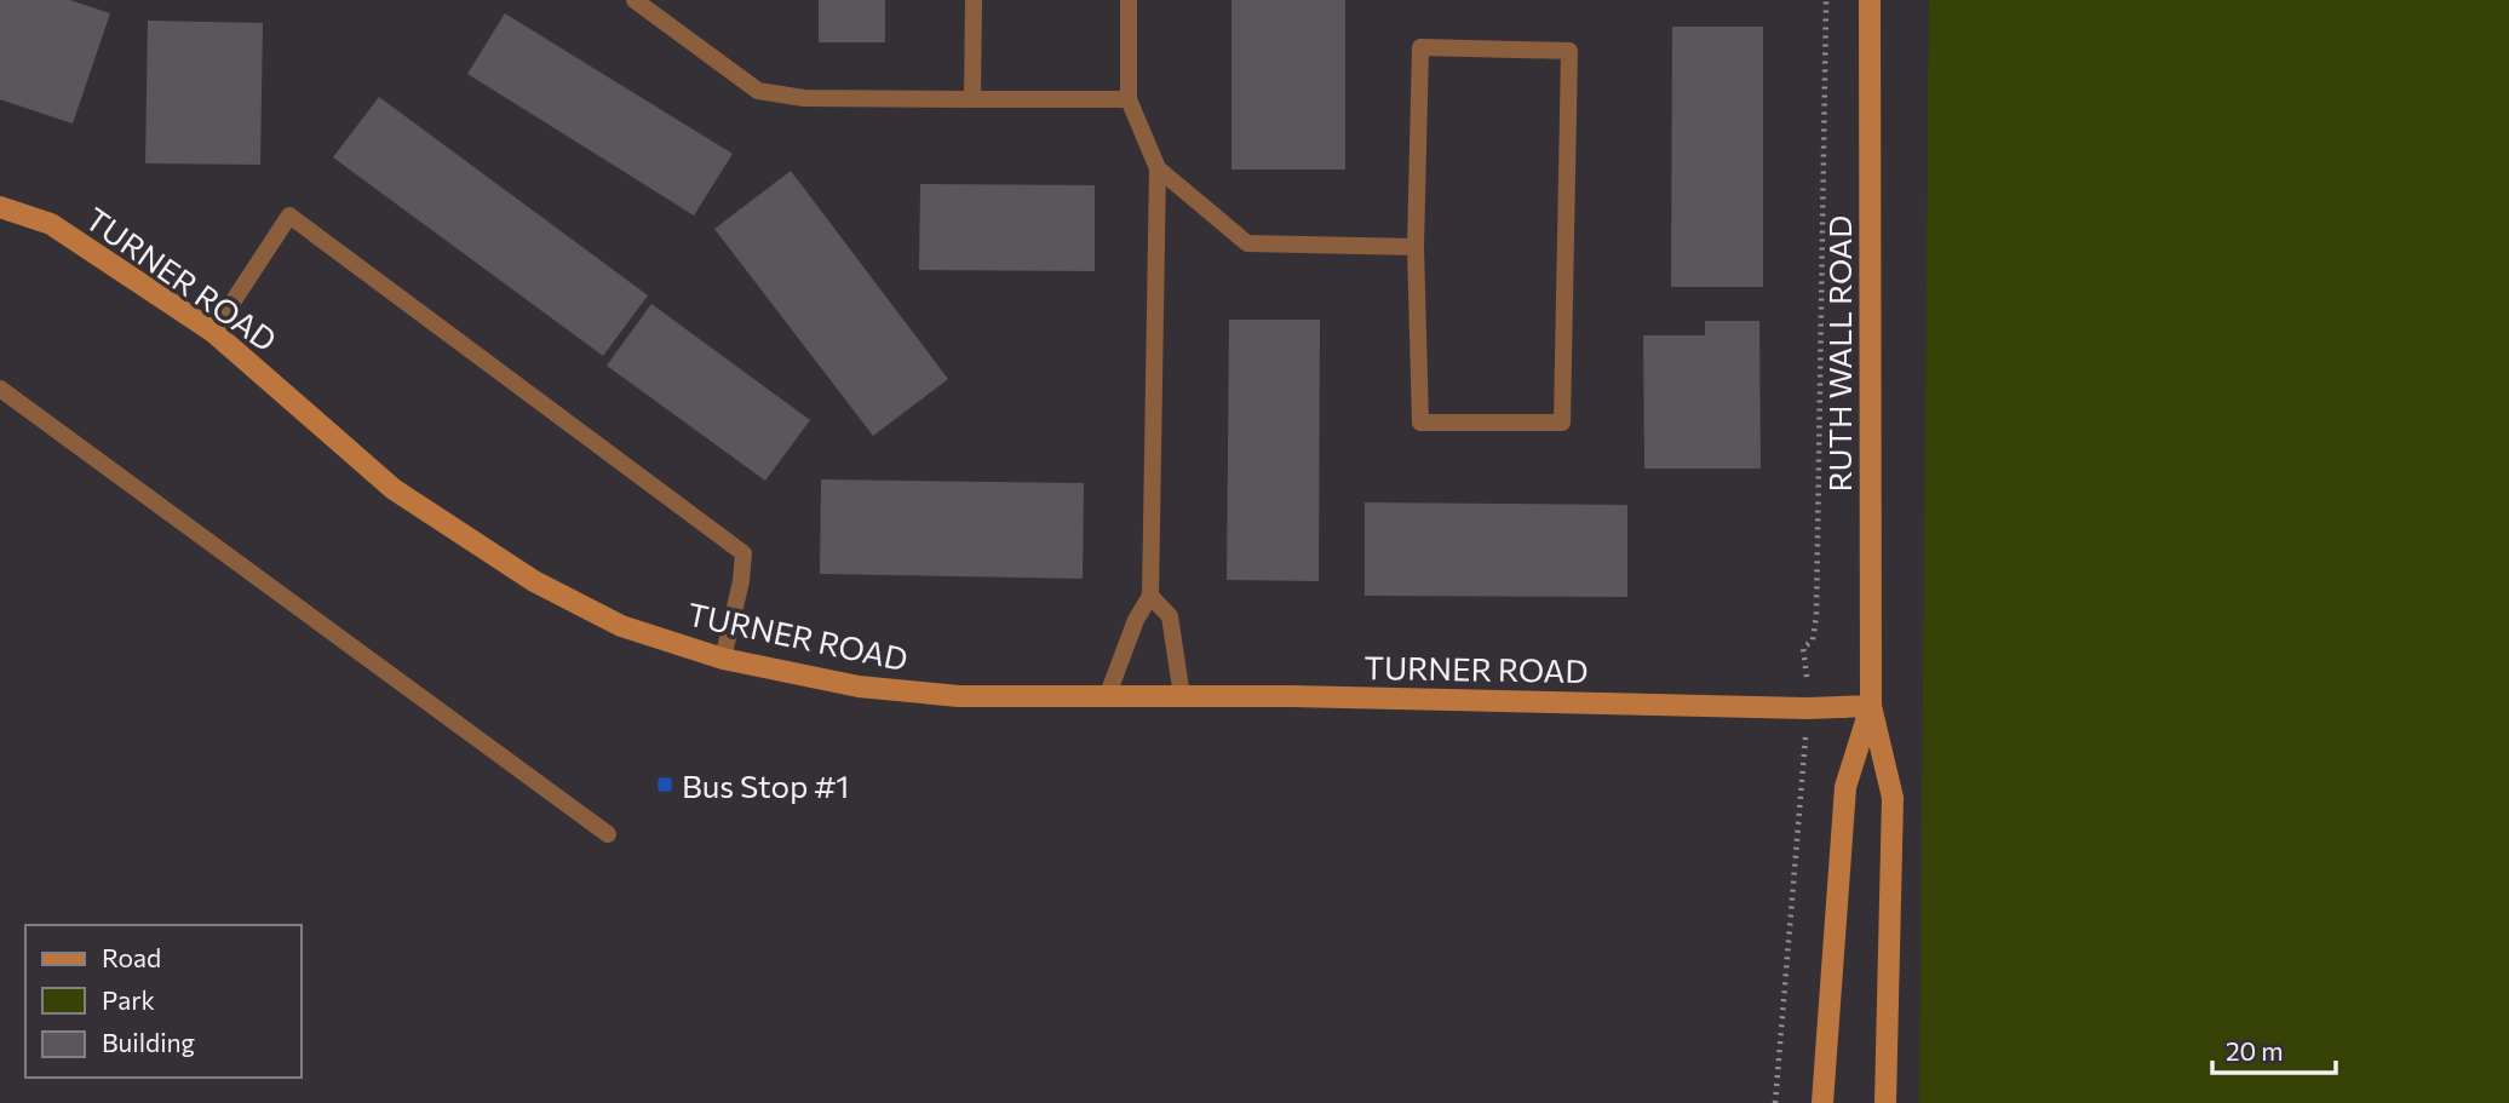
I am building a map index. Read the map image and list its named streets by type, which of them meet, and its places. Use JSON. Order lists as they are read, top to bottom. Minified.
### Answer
{"streets":{"street":["TURNER ROAD","RUTH WALL ROAD"]},"crossings":[["TURNER ROAD","RUTH WALL ROAD"]],"places":{"transit":["Bus Stop #1"]},"legend":["Road","Park","Building"],"scale_bar":"20 m"}
